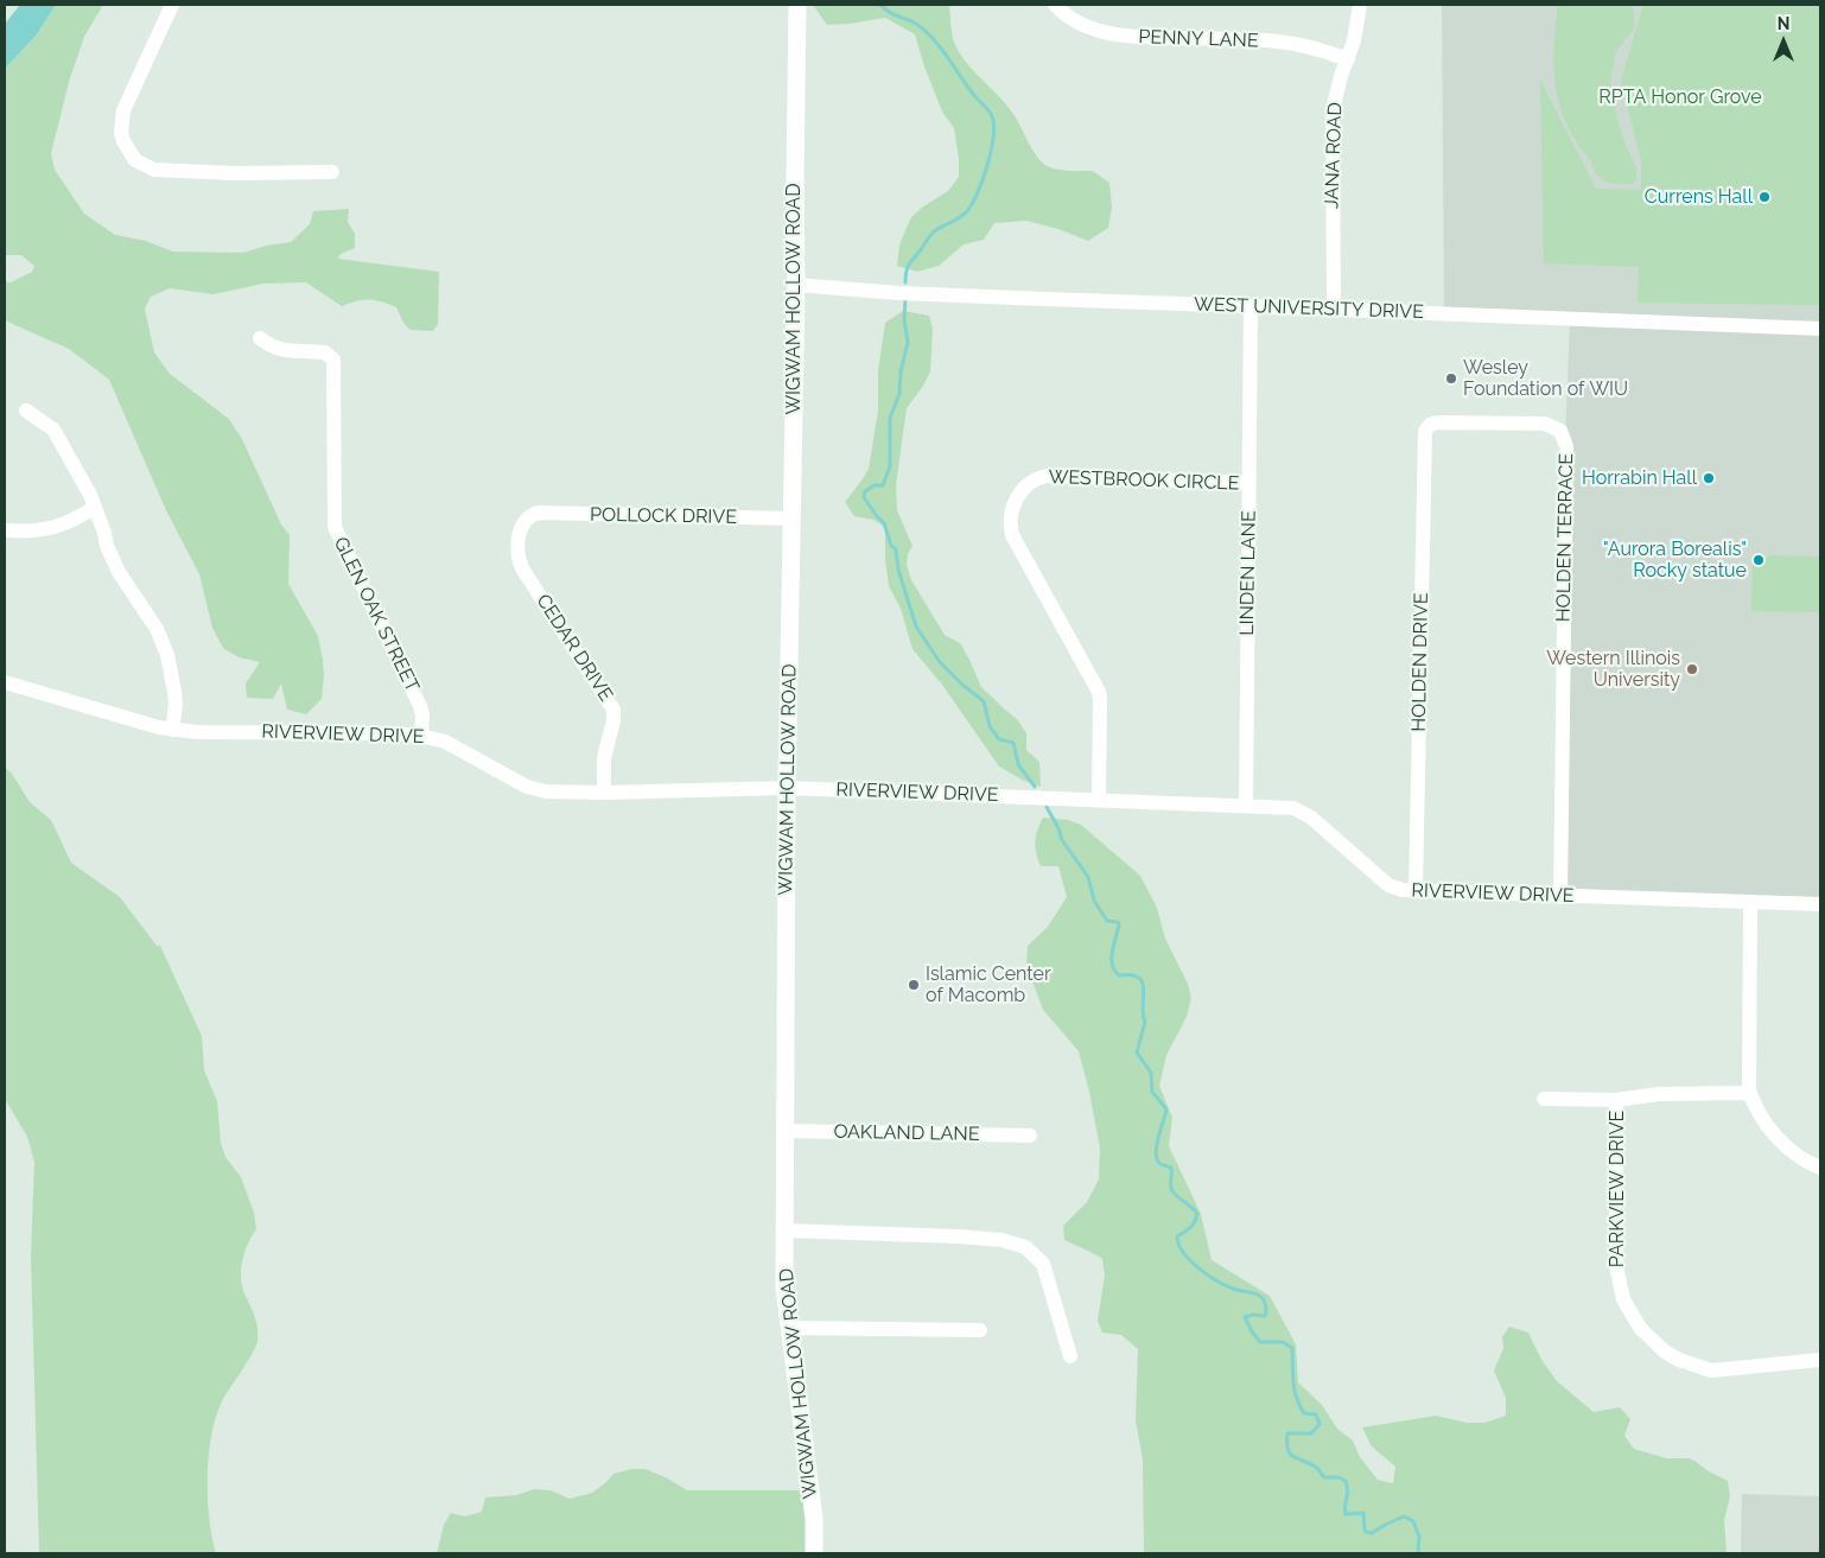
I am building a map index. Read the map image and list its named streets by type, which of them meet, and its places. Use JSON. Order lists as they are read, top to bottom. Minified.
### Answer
{"streets":{"street":["PENNY LANE","JANA ROAD","WIGWAM HOLLOW ROAD","WEST UNIVERSITY DRIVE","WESTBROOK CIRCLE","POLLOCK DRIVE","HOLDEN TERRACE","LINDEN LANE","GLEN OAK STREET","CEDAR DRIVE","HOLDEN DRIVE","RIVERVIEW DRIVE","OAKLAND LANE","PARKVIEW DRIVE"]},"crossings":[["PENNY LANE","JANA ROAD"],["JANA ROAD","WEST UNIVERSITY DRIVE"],["WIGWAM HOLLOW ROAD","WEST UNIVERSITY DRIVE"],["WIGWAM HOLLOW ROAD","POLLOCK DRIVE"],["WIGWAM HOLLOW ROAD","RIVERVIEW DRIVE"],["WIGWAM HOLLOW ROAD","OAKLAND LANE"],["WEST UNIVERSITY DRIVE","LINDEN LANE"],["WESTBROOK CIRCLE","LINDEN LANE"],["WESTBROOK CIRCLE","RIVERVIEW DRIVE"],["POLLOCK DRIVE","CEDAR DRIVE"],["HOLDEN TERRACE","HOLDEN DRIVE"],["HOLDEN TERRACE","RIVERVIEW DRIVE"],["LINDEN LANE","RIVERVIEW DRIVE"],["GLEN OAK STREET","RIVERVIEW DRIVE"],["CEDAR DRIVE","RIVERVIEW DRIVE"],["HOLDEN DRIVE","RIVERVIEW DRIVE"]],"parks":["RPTA Honor Grove"],"places":["Currens Hall","Wesley Foundation of WIU","Horrabin Hall","\"Aurora Borealis\" Rocky statue","Western Illinois University","Islamic Center of Macomb"],"north":"top"}
